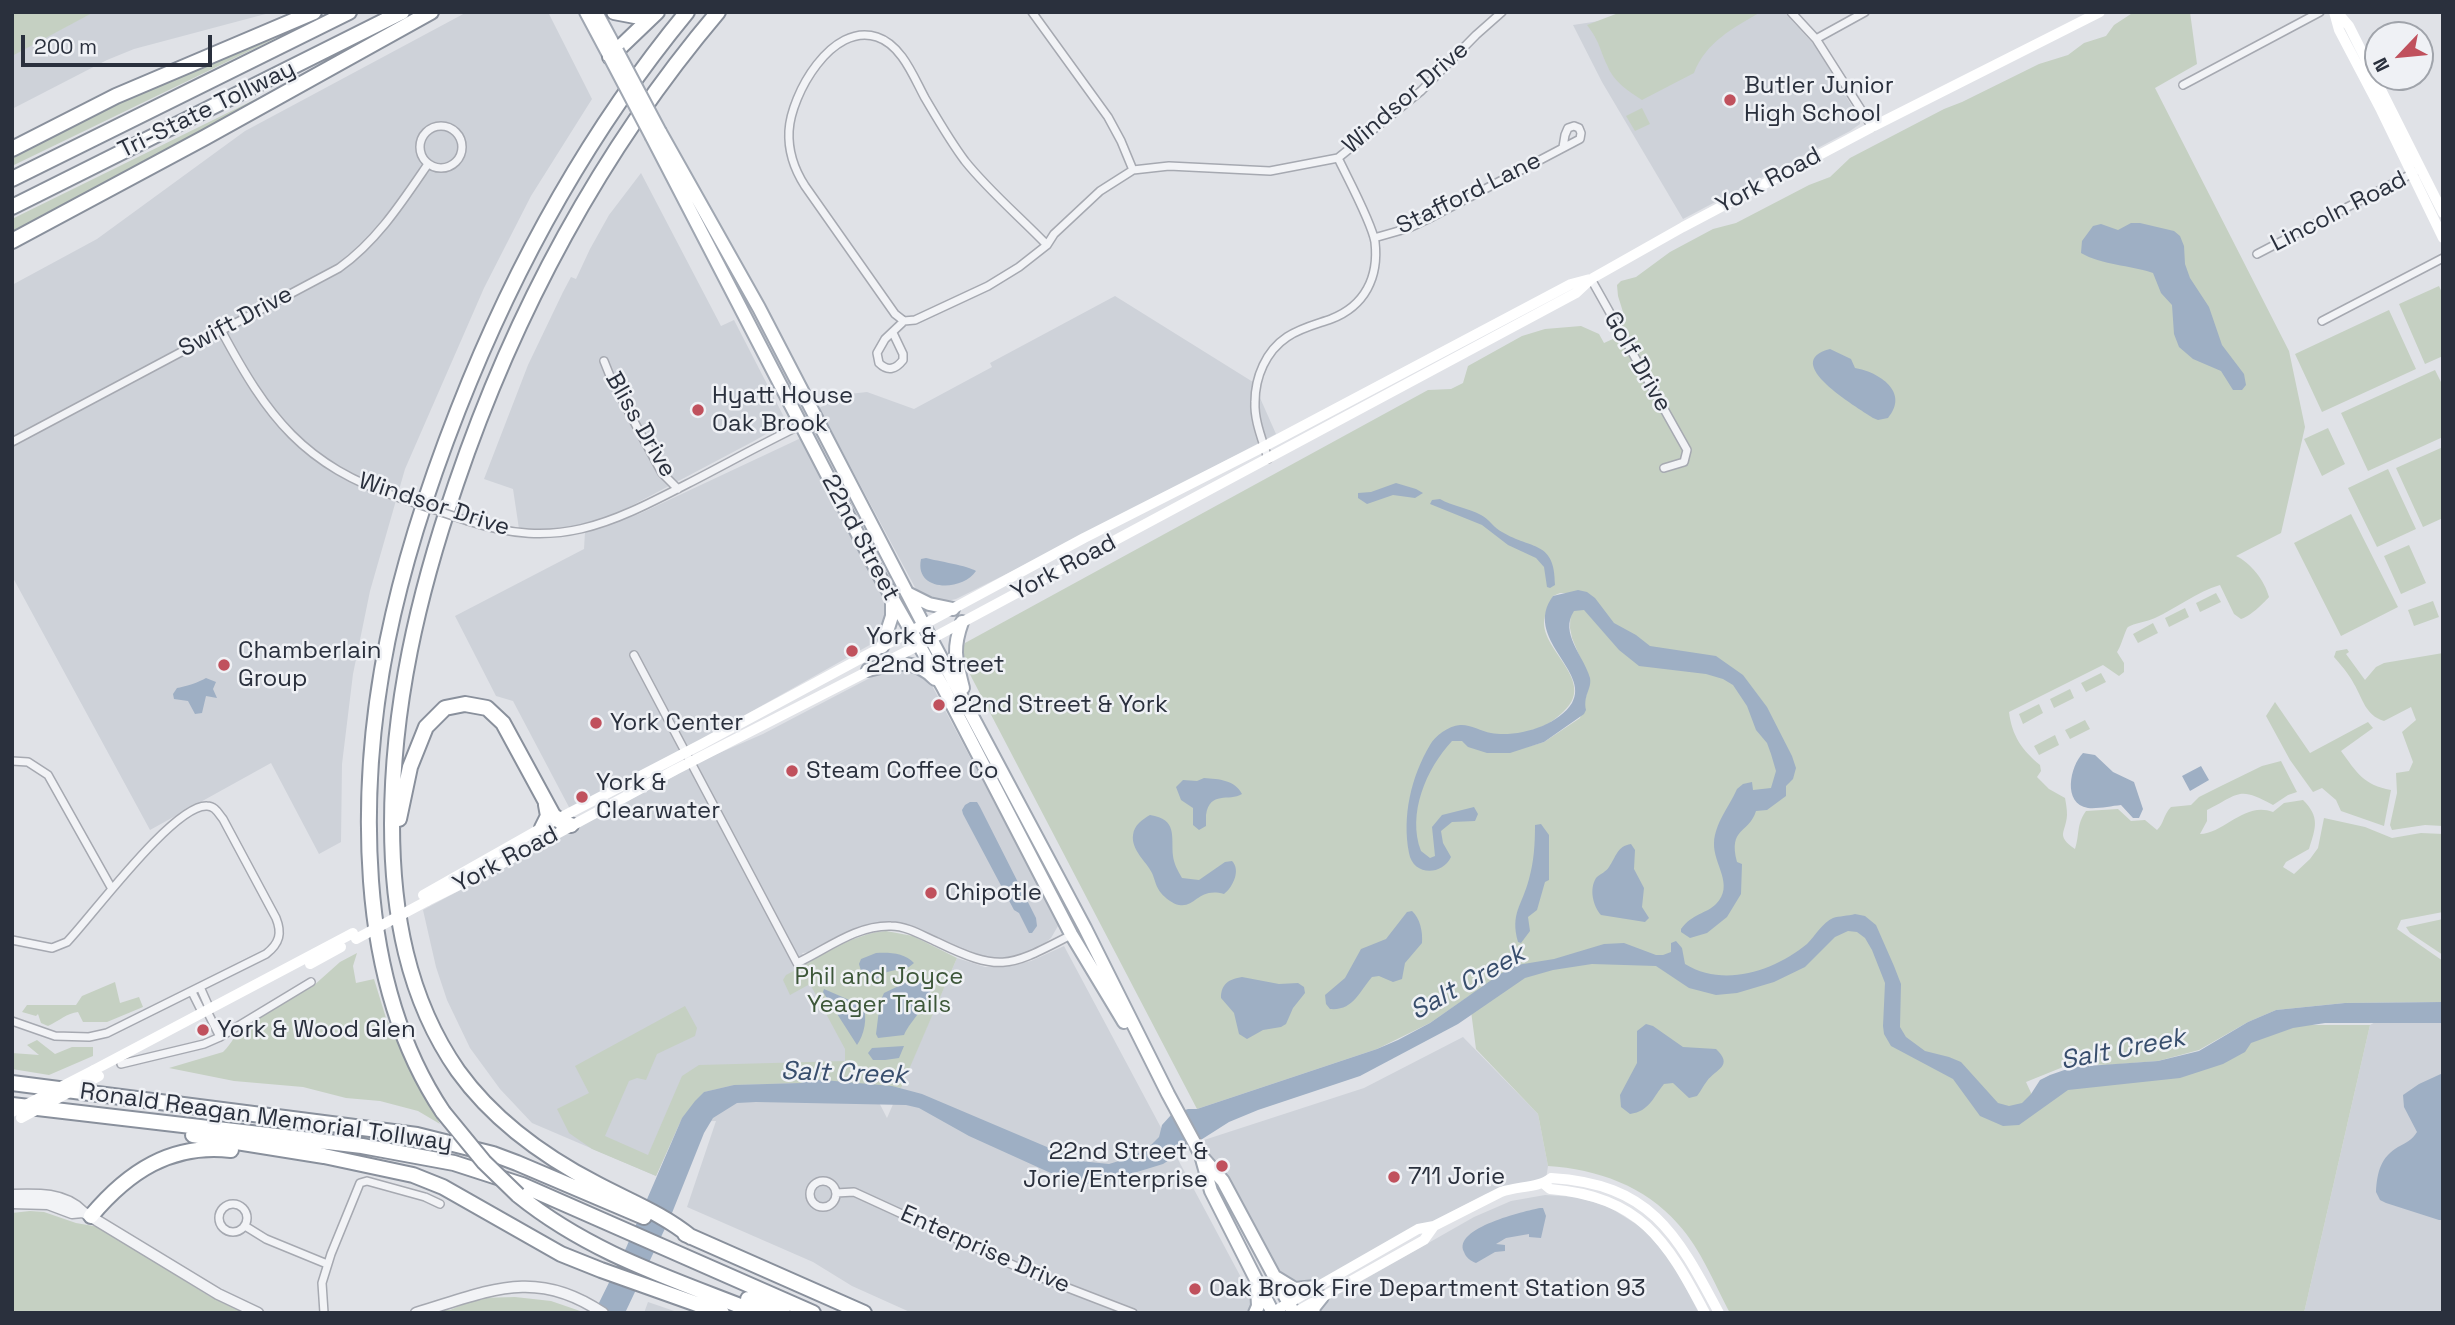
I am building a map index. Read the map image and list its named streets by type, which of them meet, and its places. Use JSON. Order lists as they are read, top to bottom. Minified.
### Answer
{"streets":{"highway":["Tri-State Tollway","Ronald Reagan Memorial Tollway"],"main road":["York Road","22nd Street"],"street":["Windsor Drive","Stafford Lane","Lincoln Road","Swift Drive","Golf Drive","Bliss Drive","Enterprise Drive"]},"crossings":[["Windsor Drive","Swift Drive"],["Windsor Drive","Bliss Drive"],["Windsor Drive","22nd Street"],["York Road","Golf Drive"],["York Road","22nd Street"],["York Road","Ronald Reagan Memorial Tollway"]],"water":["Salt Creek"],"parks":["Phil and Joyce Yeager Trails"],"places":["Butler Junior High School","Hyatt House Oak Brook","York & 22nd Street","Chamberlain Group","22nd Street & York","York Center","Steam Coffee Co","York & Clearwater","Chipotle","York & Wood Glen","22nd Street & Jorie/Enterprise","711 Jorie","Oak Brook Fire Department Station 93"],"scale_bar":"200 m","north":"bottom left"}
